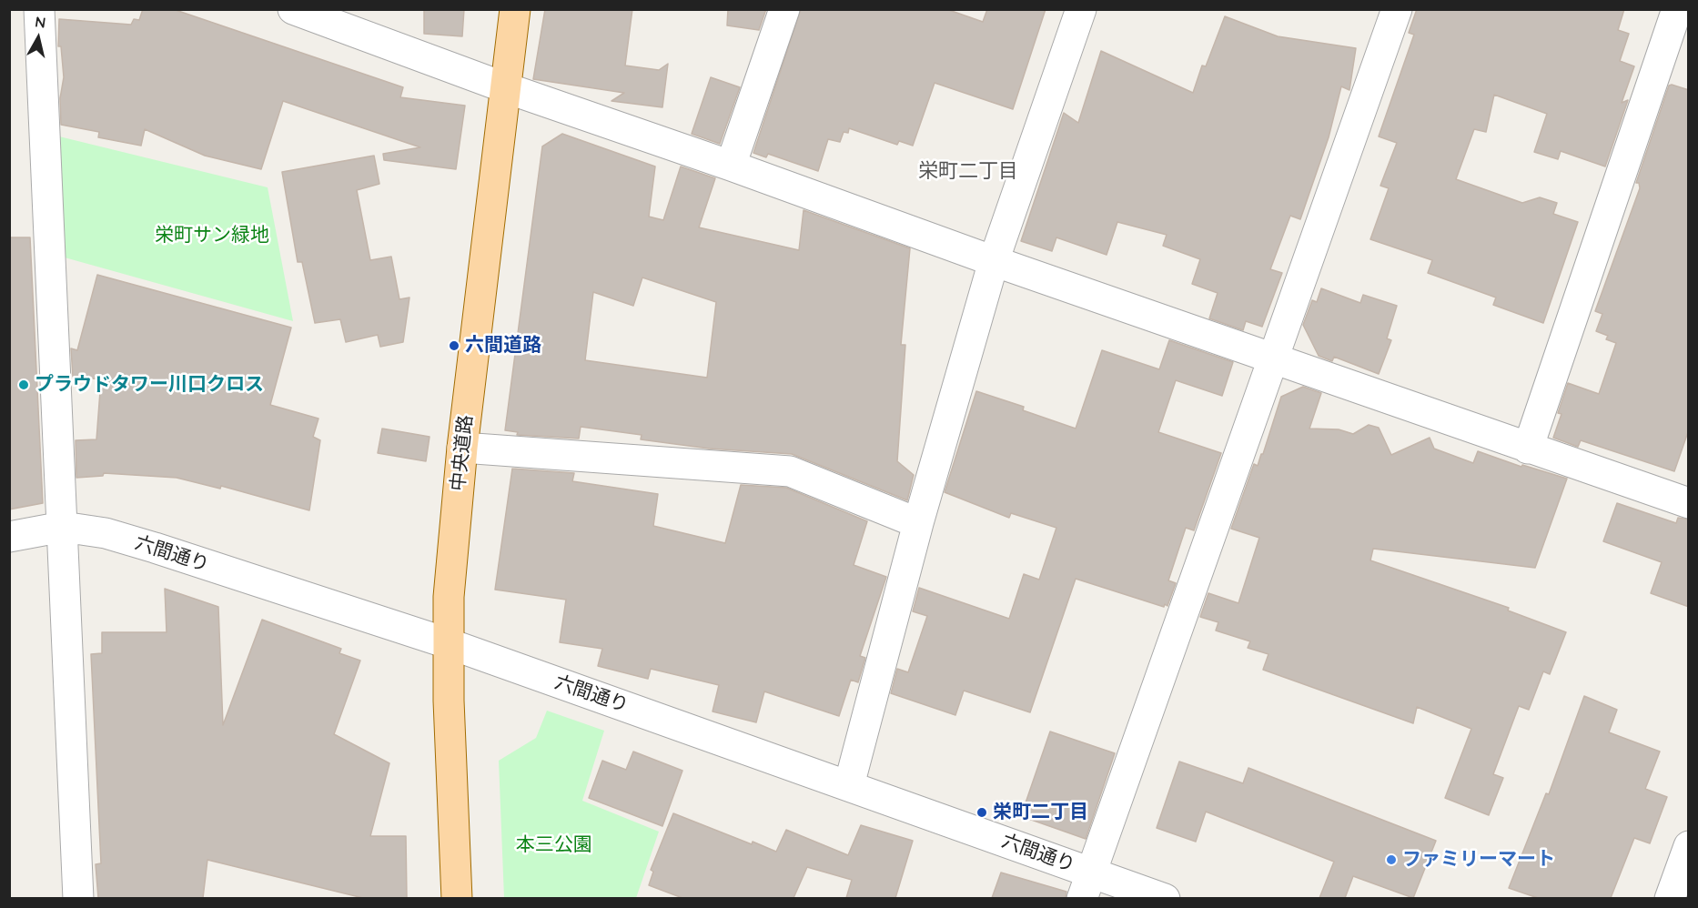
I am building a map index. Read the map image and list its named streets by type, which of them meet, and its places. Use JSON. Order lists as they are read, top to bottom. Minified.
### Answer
{"streets":{"main road":["中央道路"],"street":["六間通り"]},"crossings":[["中央道路","六間通り"]],"districts":["栄町二丁目"],"parks":["栄町サン緑地","本三公園"],"places":["六間道路","プラウドタワー川口クロス","栄町二丁目","ファミリーマート"],"north":"top"}
